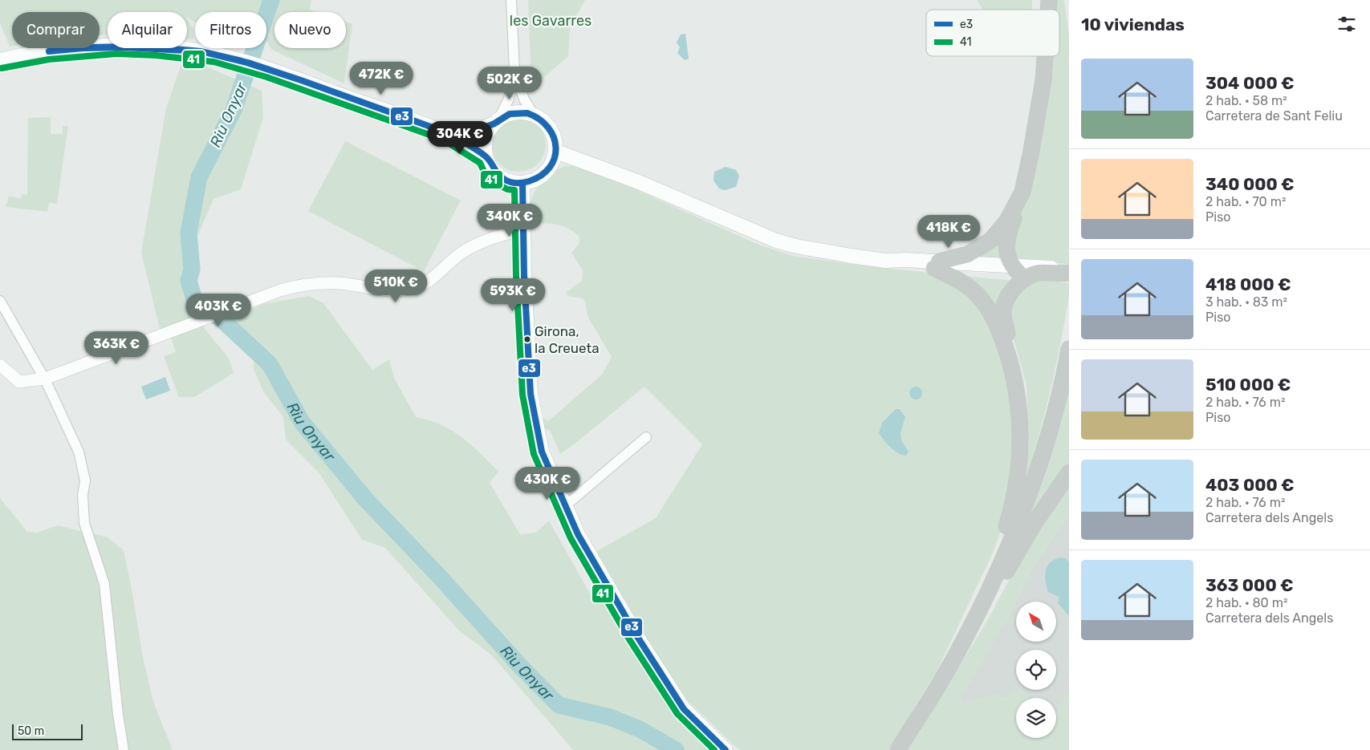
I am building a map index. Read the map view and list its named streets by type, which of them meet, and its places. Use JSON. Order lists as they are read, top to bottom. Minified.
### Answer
{"water":["Riu Onyar"],"parks":["les Gavarres"],"places":["Girona, la Creueta"],"lines":["transit line e3","transit line 41"],"legend":["e3","41"],"scale_bar":"50 m","north":"top left","page":{"heading":"10 viviendas","chip":["Comprar","Alquilar","Filtros","Nuevo"],"list":[{"name":"304 000 €","note":"2 hab. · 58 m² · Carretera de Sant Feliu"},{"name":"340 000 €","note":"2 hab. · 70 m² · Piso"},{"name":"418 000 €","note":"3 hab. · 83 m² · Piso"},{"name":"510 000 €","note":"2 hab. · 76 m² · Piso"},{"name":"403 000 €","note":"2 hab. · 76 m² · Carretera dels Angels"},{"name":"363 000 €","note":"2 hab. · 80 m² · Carretera dels Angels"}],"price":["472K €","502K €","304K €","340K €","418K €","510K €","593K €","403K €","363K €","430K €"],"scale":"50 m"}}
